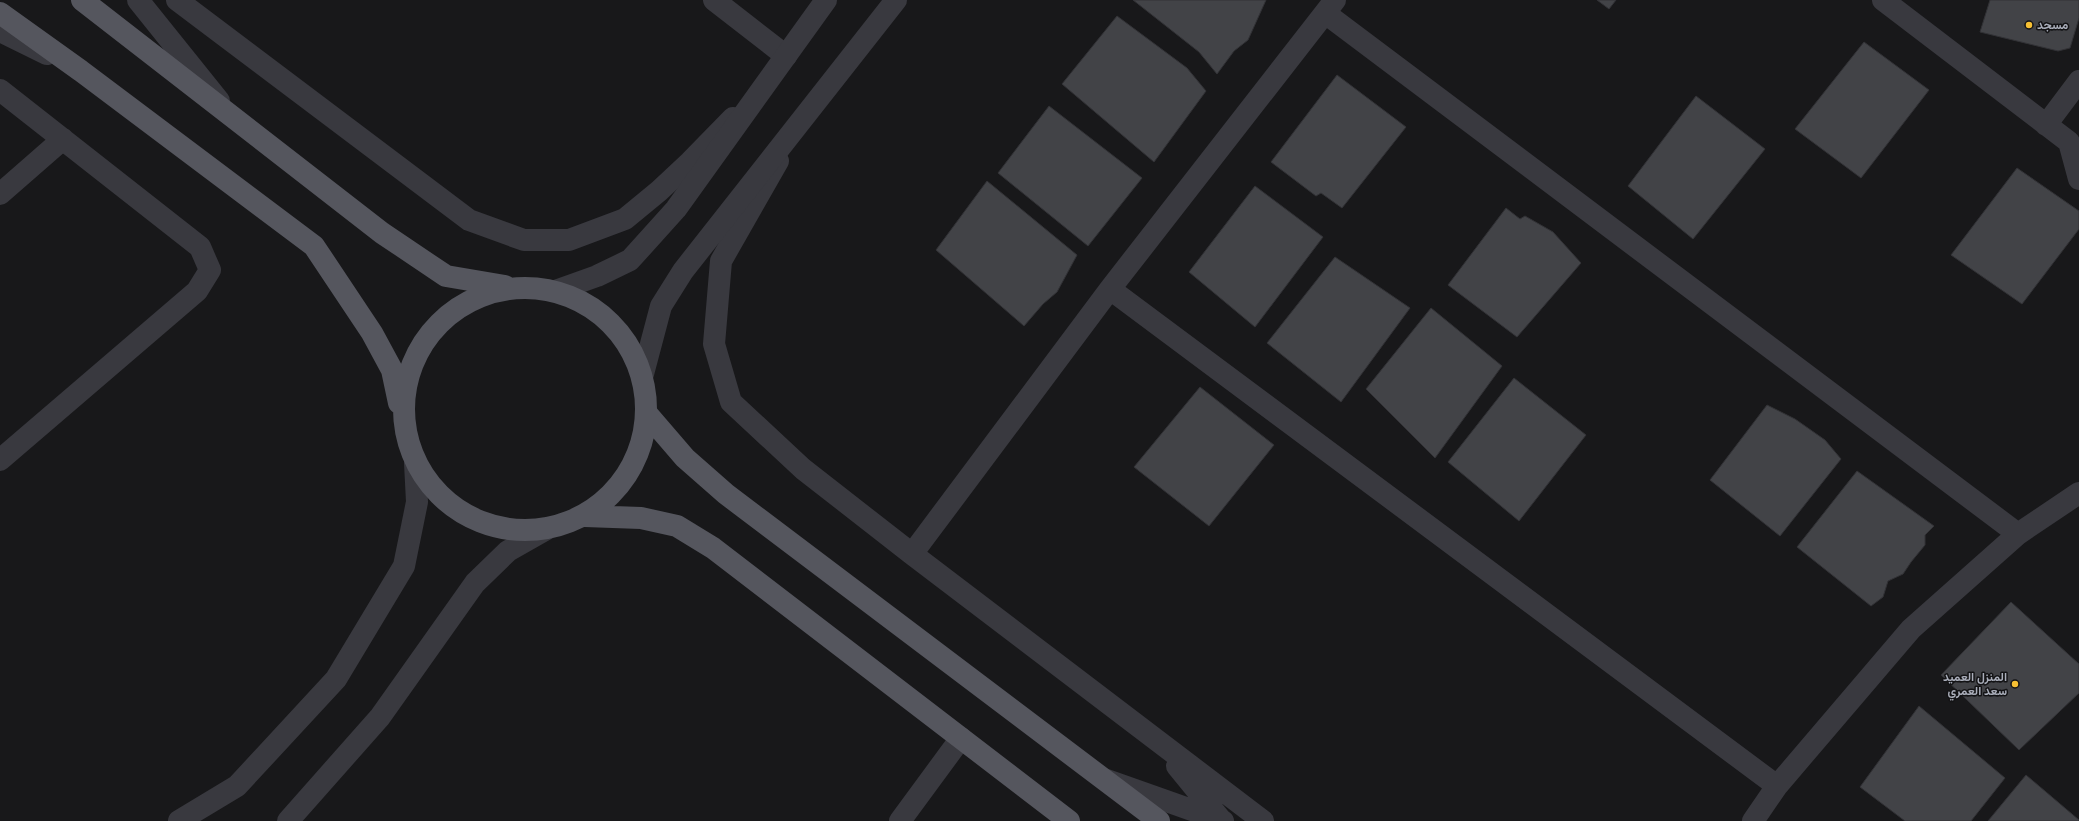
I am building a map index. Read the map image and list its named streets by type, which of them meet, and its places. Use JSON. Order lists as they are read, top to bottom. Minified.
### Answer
{"places":["مسجد","المنزل العميد سعد العمري"]}
